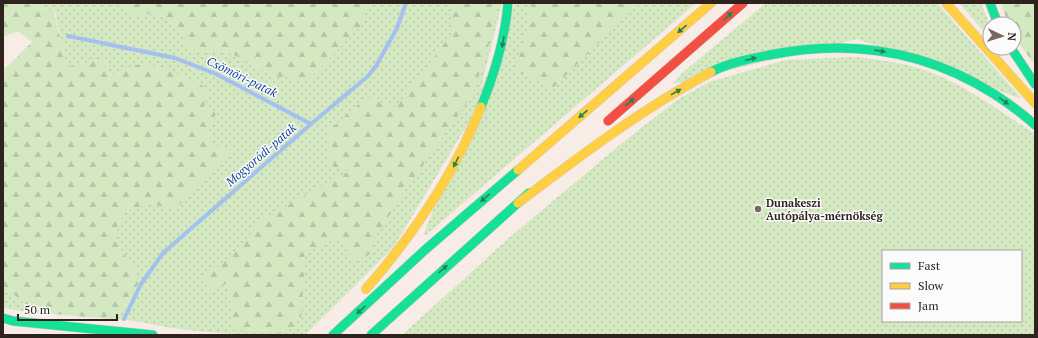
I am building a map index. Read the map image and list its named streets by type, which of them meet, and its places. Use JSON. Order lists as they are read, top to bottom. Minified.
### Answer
{"water":["Csömöri-patak","Mogyoródi-patak"],"places":["Dunakeszi Autópálya-mérnökség"],"legend":["Fast","Slow","Jam"],"scale_bar":"50 m","north":"right"}
